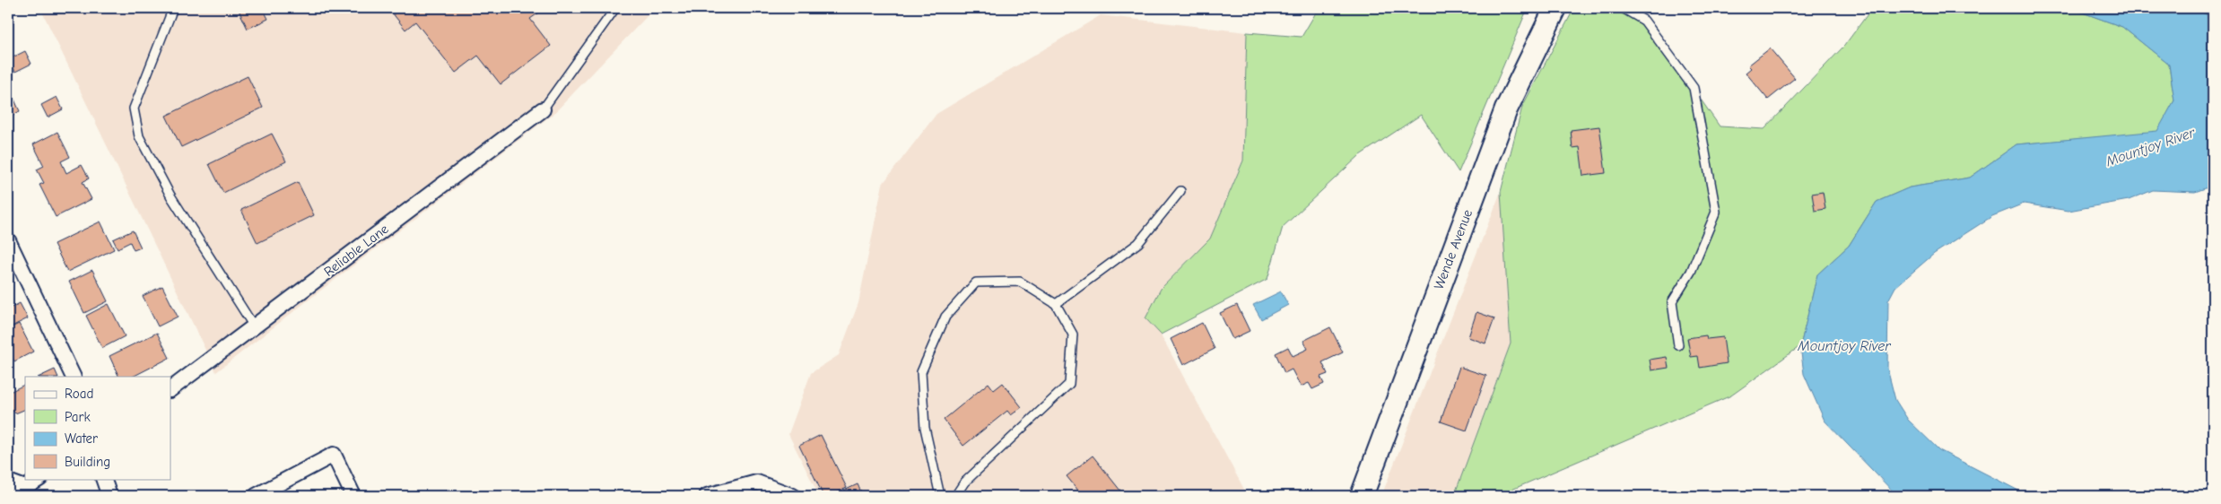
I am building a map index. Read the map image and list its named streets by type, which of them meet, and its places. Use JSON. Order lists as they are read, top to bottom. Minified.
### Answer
{"streets":{"street":["Wende Avenue","Reliable Lane"]},"water":["Mountjoy River"],"legend":["Road","Park","Water","Building"]}
